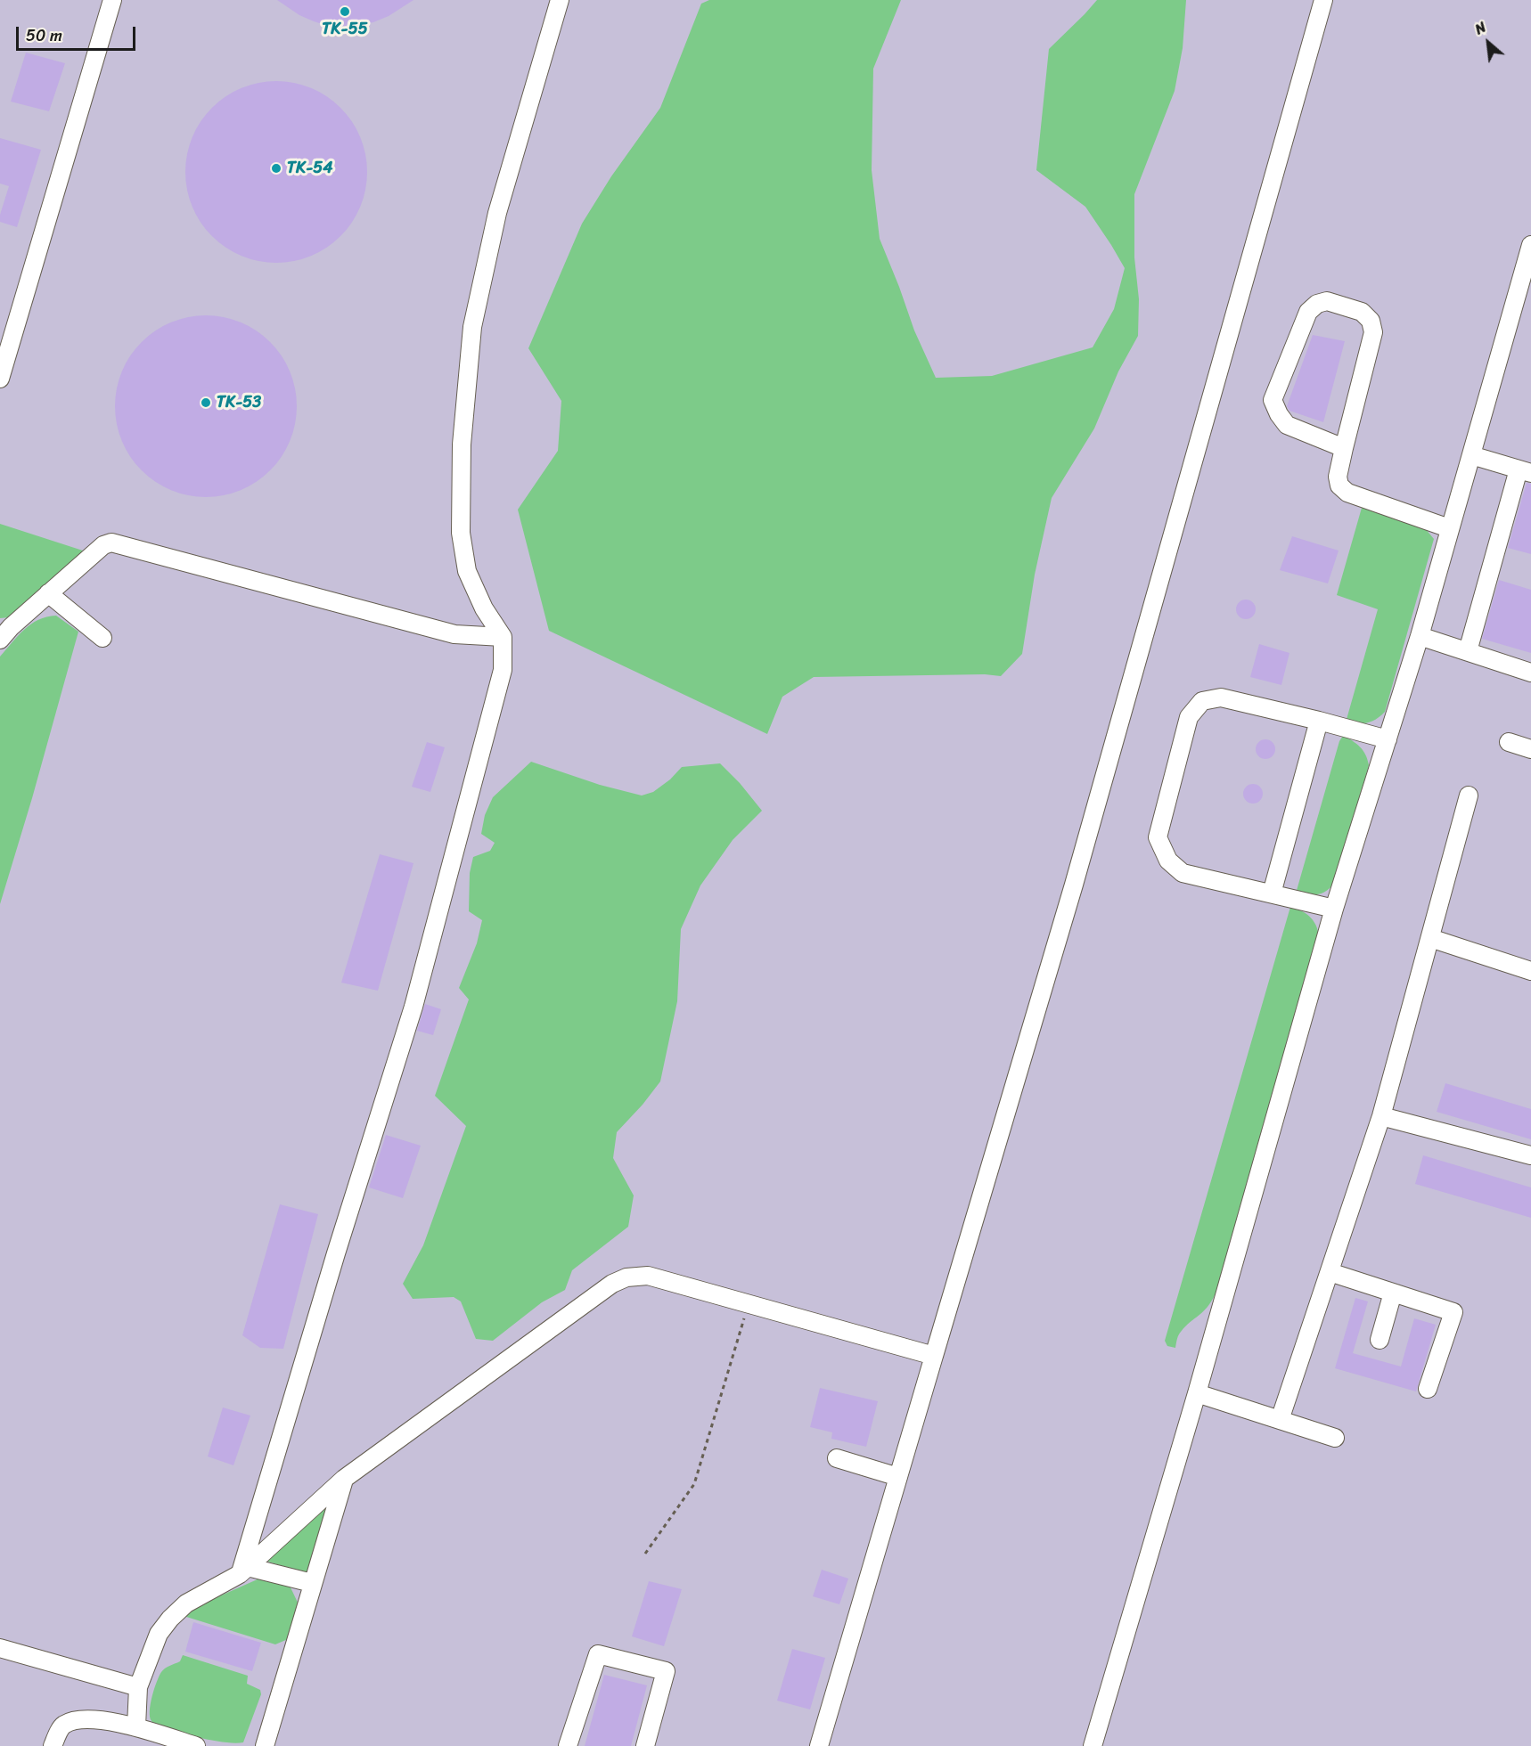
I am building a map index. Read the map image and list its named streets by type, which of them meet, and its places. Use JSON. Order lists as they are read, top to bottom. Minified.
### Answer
{"places":["TK-55","TK-54","TK-53"],"scale_bar":"50 m","north":"top left"}
